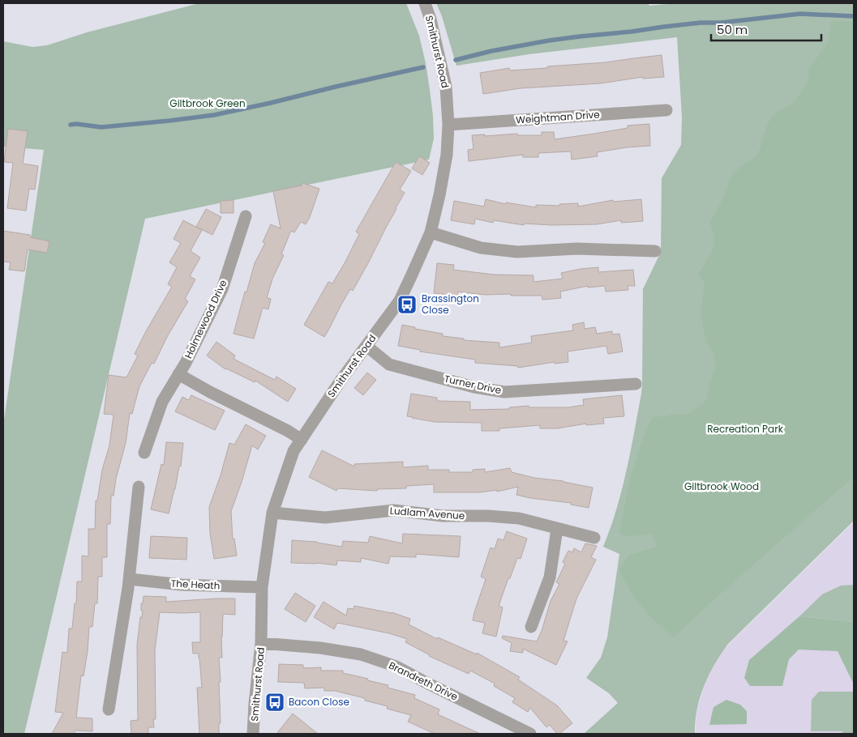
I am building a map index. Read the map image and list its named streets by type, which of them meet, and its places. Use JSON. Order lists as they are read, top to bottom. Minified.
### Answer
{"streets":{"street":["Smithurst Road","Weightman Drive","Holmewood Drive","Turner Drive","Ludlam Avenue","The Heath","Brandreth Drive"]},"crossings":[["Smithurst Road","Weightman Drive"],["Smithurst Road","Turner Drive"],["Smithurst Road","Ludlam Avenue"],["Smithurst Road","The Heath"],["Smithurst Road","Brandreth Drive"]],"parks":["Giltbrook Green","Recreation Park","Giltbrook Wood"],"places":{"bus stop":["Brassington Close","Bacon Close"]},"scale_bar":"50 m"}
